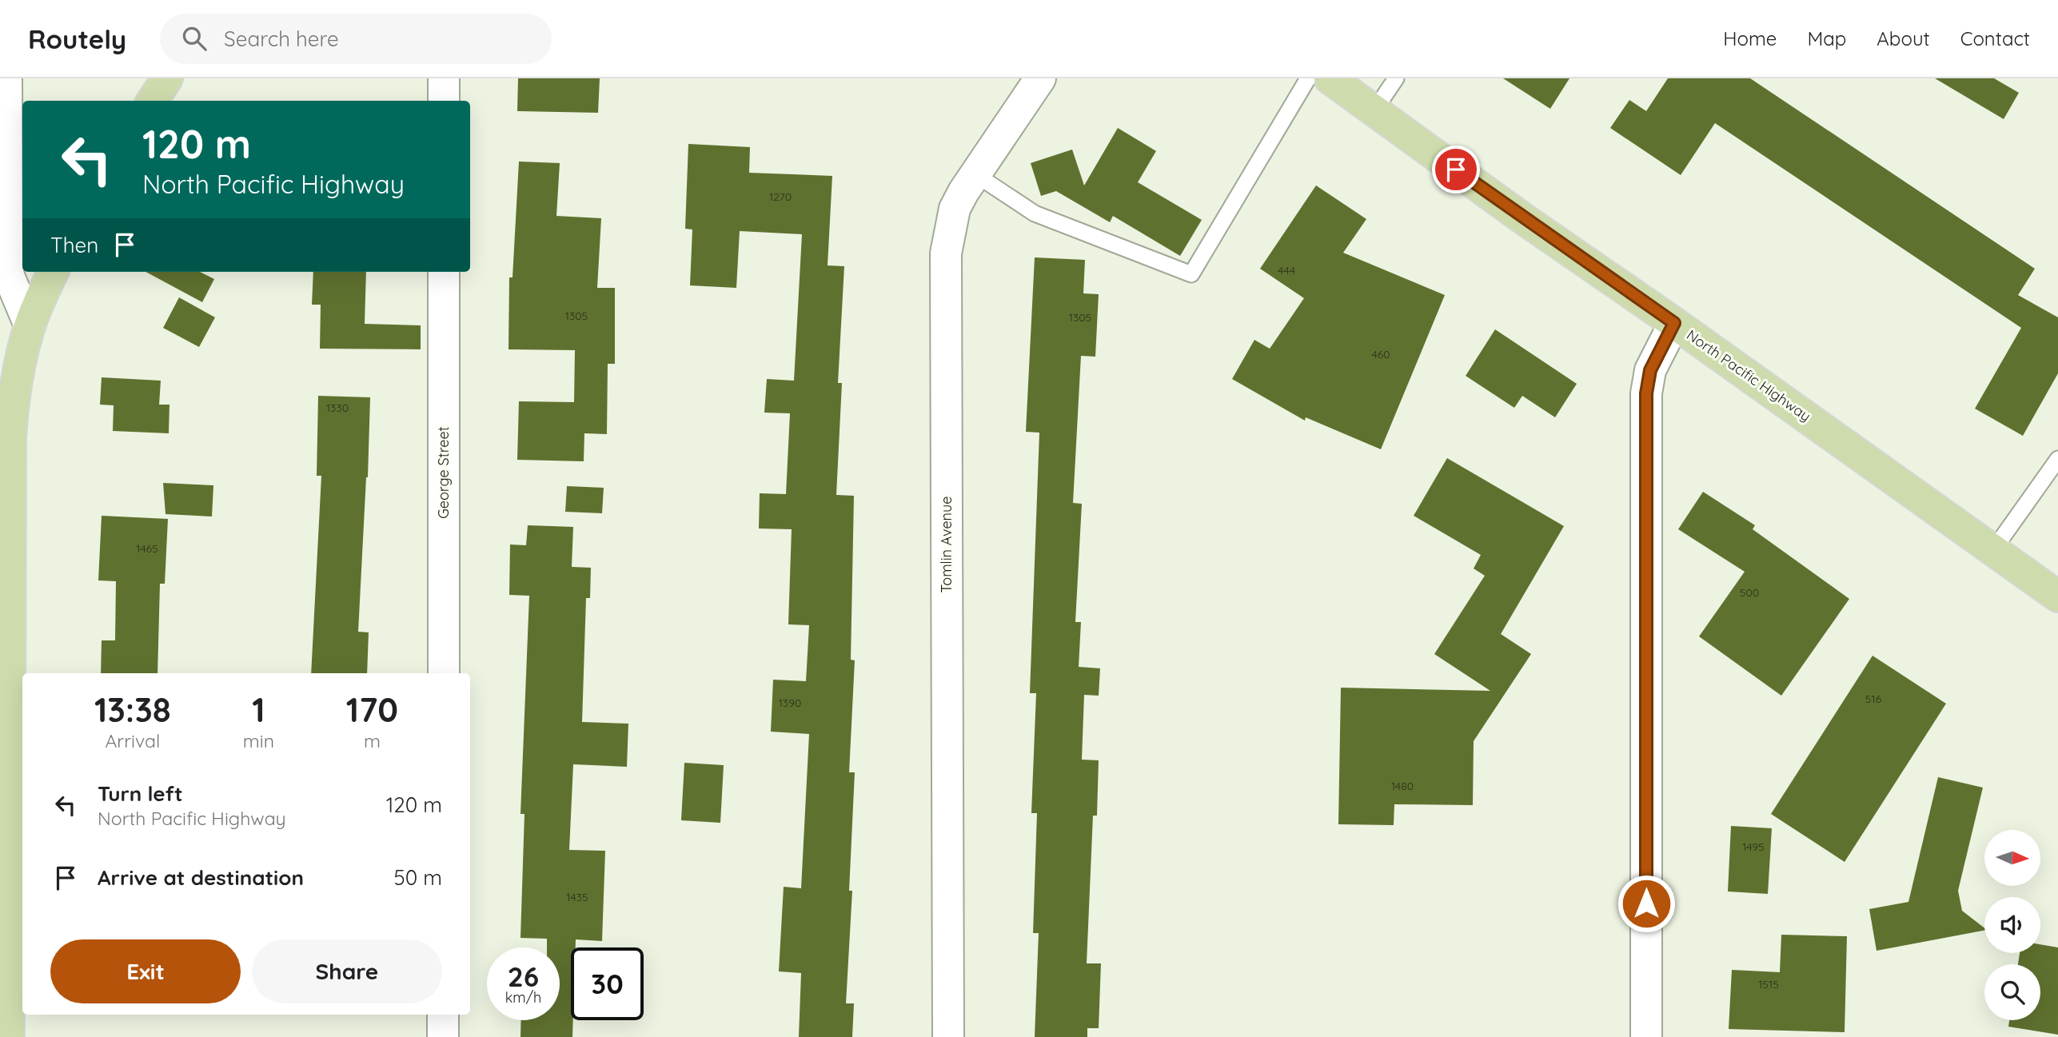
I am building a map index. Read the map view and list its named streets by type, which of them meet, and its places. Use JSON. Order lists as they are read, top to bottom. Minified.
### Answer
{"streets":{"main road":["North Pacific Highway"],"street":["George Street","Tomlin Avenue"]},"house_numbers":["1270","444","1305","1305","460","1330","1465","500","516","1390","1480","1495","1435","1515"],"north":"right","page":{"header":"Routely","search":"Search here","nav":["Home","Map","About","Contact"],"turn":["120 m","North Pacific Highway"],"then":"Then","eta":["13:38","Arrival","1","min","170","m"],"list":[{"name":"Turn left","note":"North Pacific Highway","value":"120 m"},{"name":"Arrive at destination","value":"50 m"}],"buttons":["Exit","Share"],"speed":"26 km/h","limit":"30"}}
